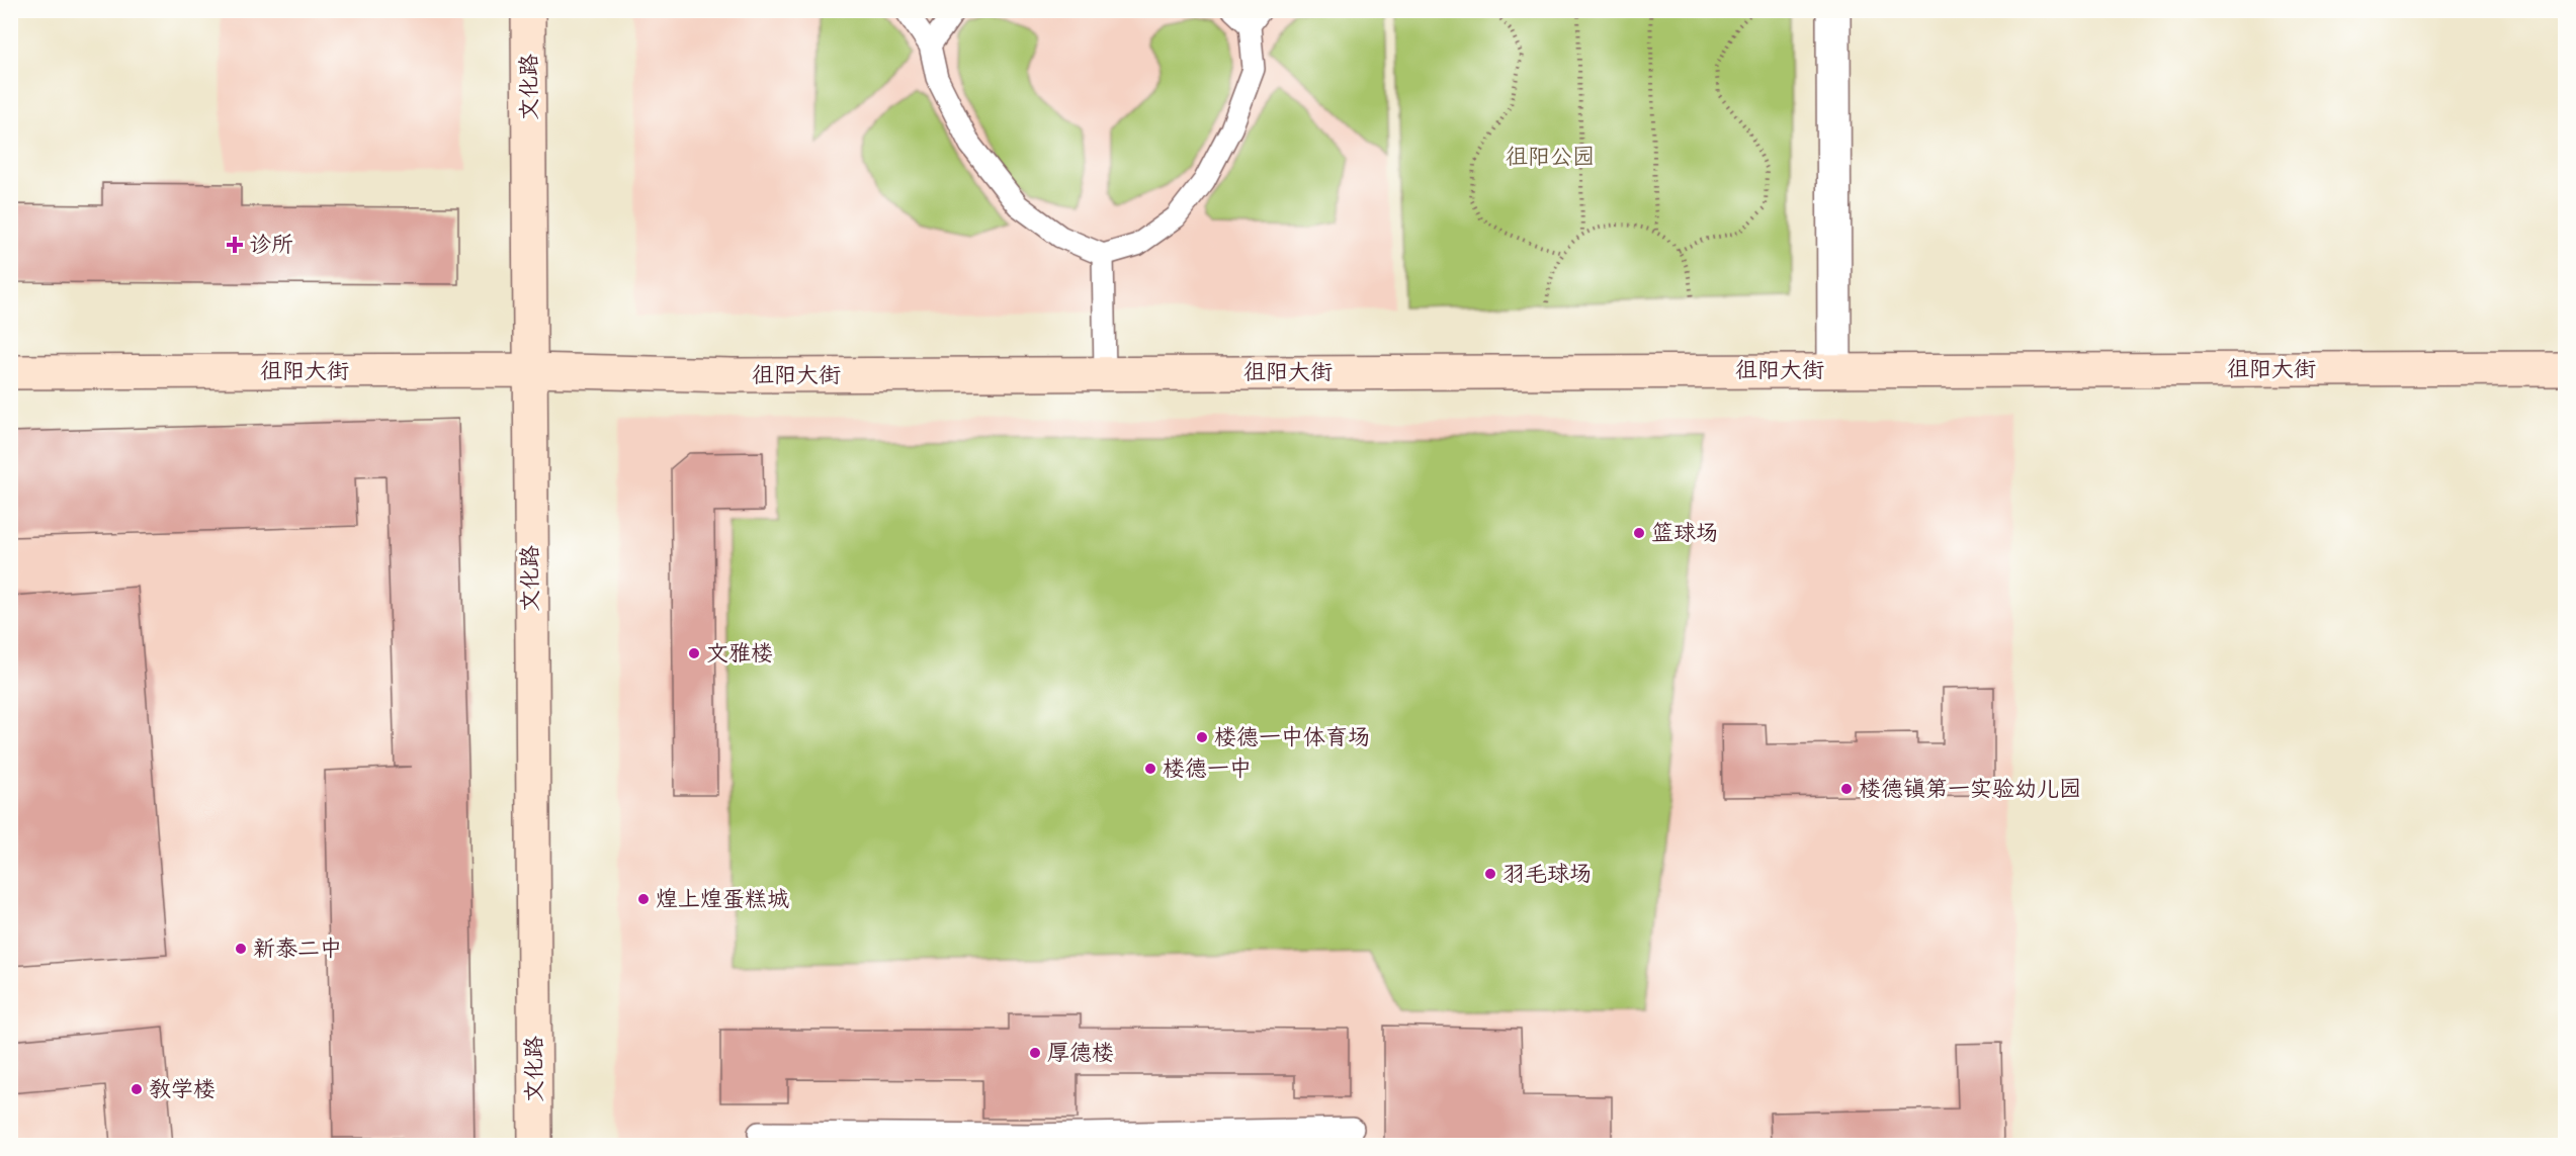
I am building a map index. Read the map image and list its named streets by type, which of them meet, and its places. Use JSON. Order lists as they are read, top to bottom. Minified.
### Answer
{"streets":{"street":["文化路","徂阳大街"]},"crossings":[["文化路","徂阳大街"]],"parks":["徂阳公园"],"places":{"health":["诊所"],"other":["篮球场","文雅楼","楼德一中体育场","楼德一中","楼德镇第一实验幼儿园","羽毛球场","煌上煌蛋糕城","新泰二中","厚德楼","教学楼"]}}
